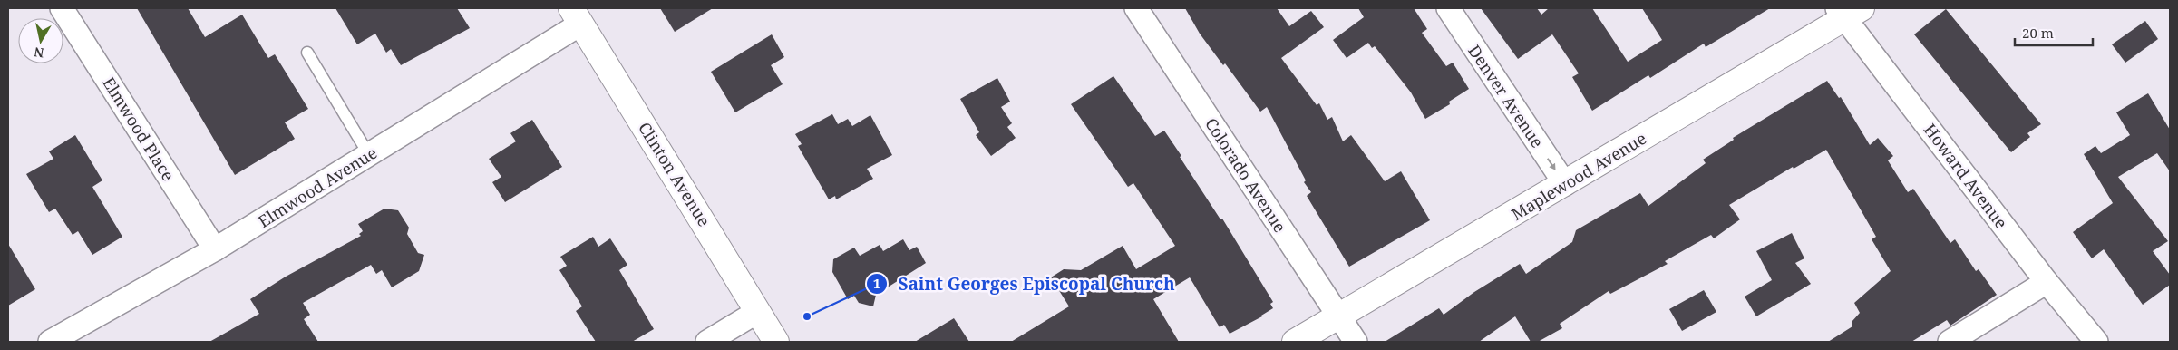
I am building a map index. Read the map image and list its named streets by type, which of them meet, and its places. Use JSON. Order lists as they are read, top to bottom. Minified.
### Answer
{"streets":{"street":["Denver Avenue","Elmwood Place","Clinton Avenue","Colorado Avenue","Maplewood Avenue","Howard Avenue","Elmwood Avenue"]},"crossings":[["Denver Avenue","Maplewood Avenue"],["Elmwood Place","Elmwood Avenue"],["Clinton Avenue","Elmwood Avenue"],["Colorado Avenue","Maplewood Avenue"],["Maplewood Avenue","Howard Avenue"]],"one_way":["Denver Avenue"],"places":["Saint Georges Episcopal Church"],"scale_bar":"20 m","north":"bottom"}
